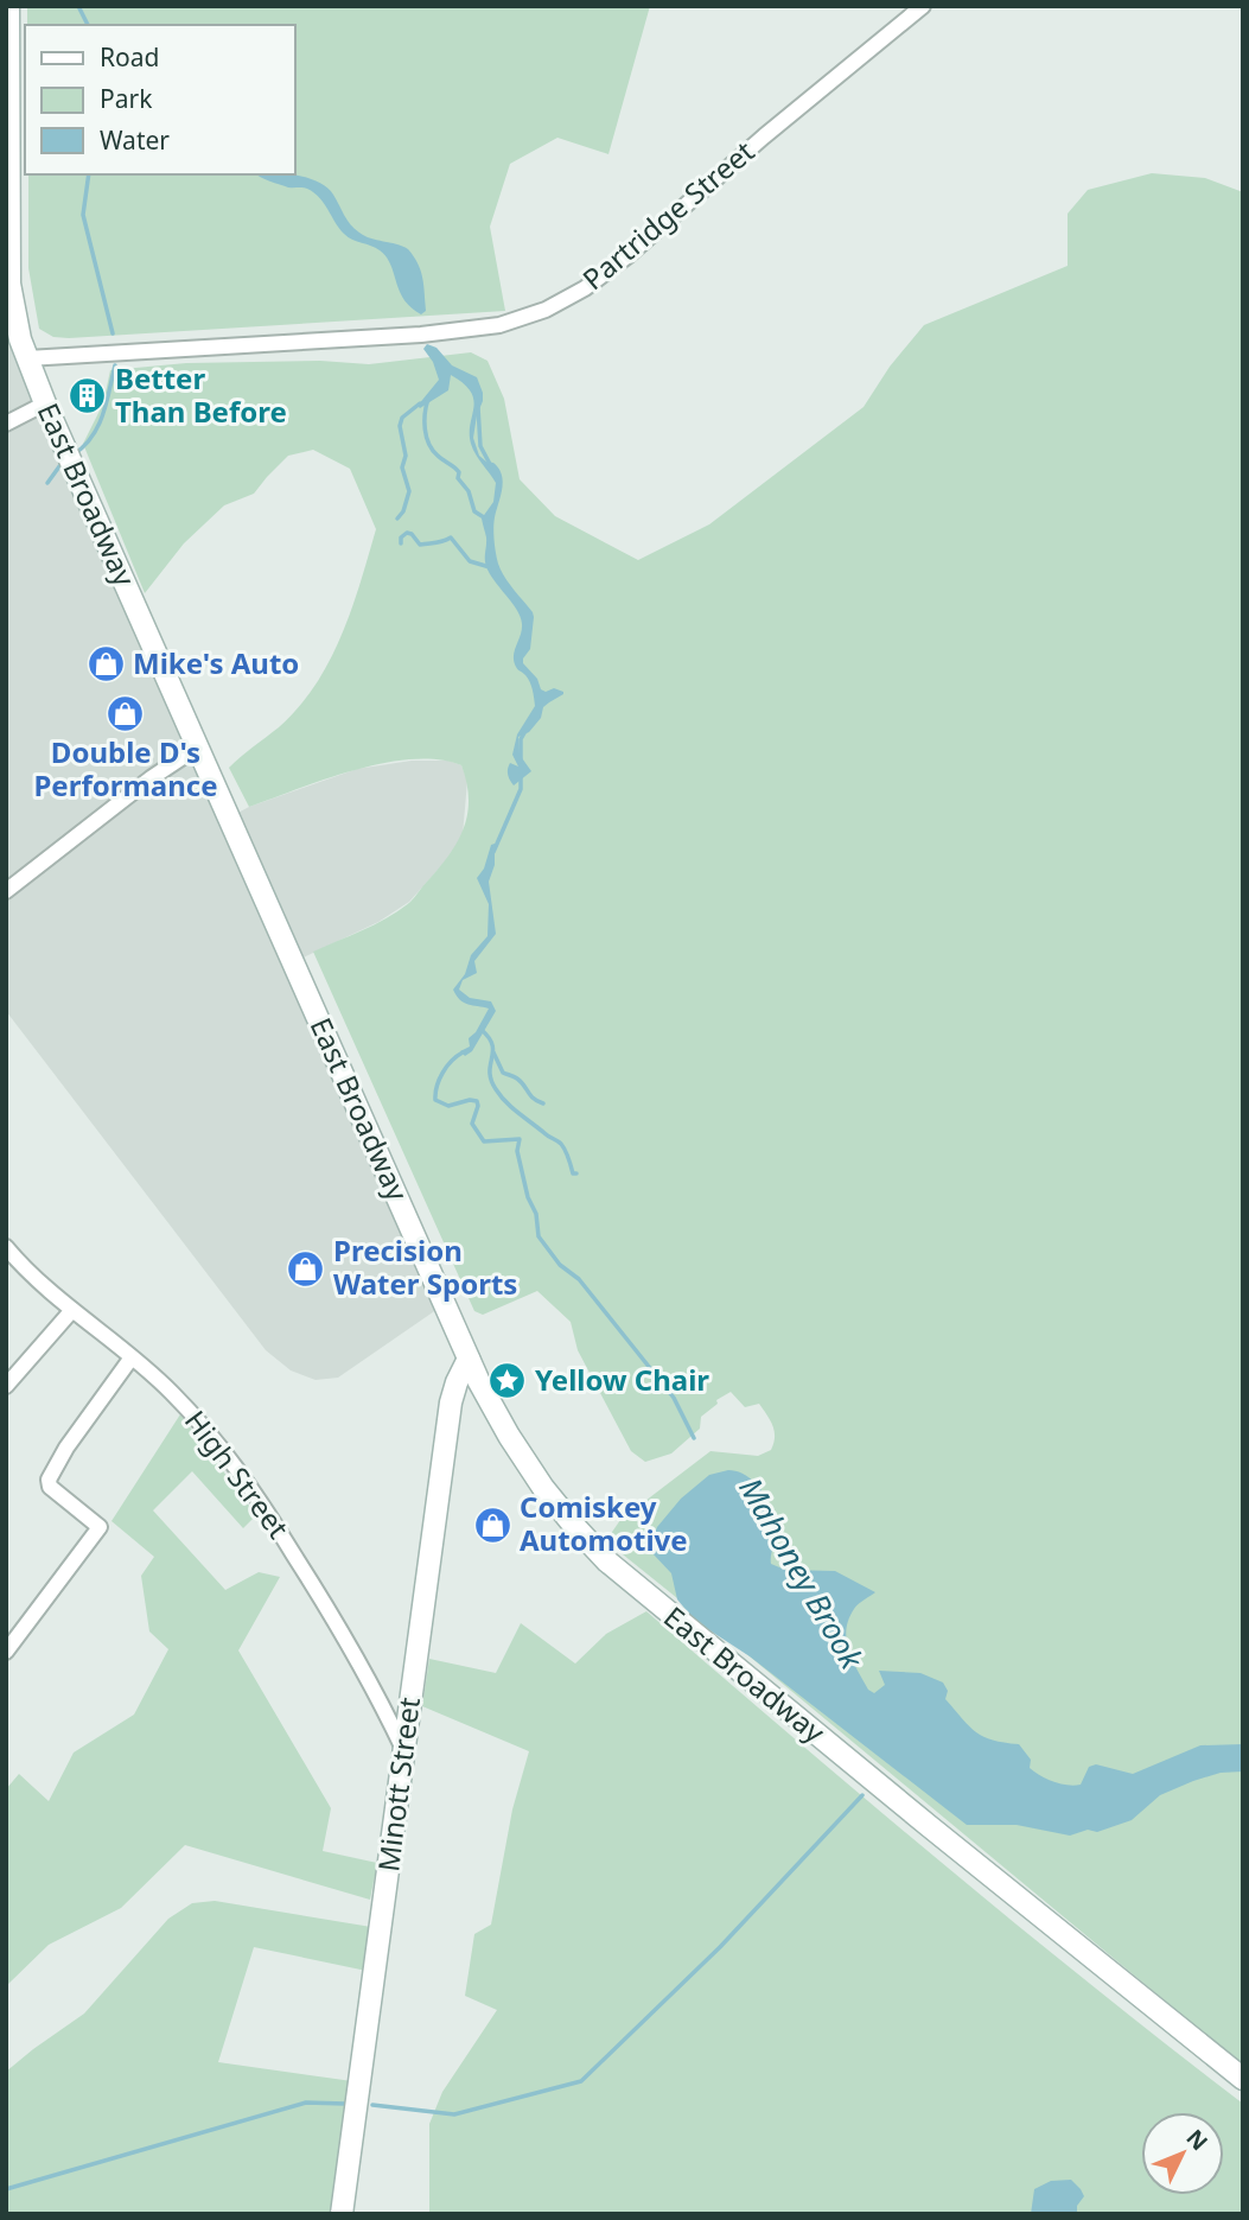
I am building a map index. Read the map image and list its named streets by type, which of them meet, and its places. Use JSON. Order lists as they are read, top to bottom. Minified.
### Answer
{"streets":{"main road":["East Broadway","Minott Street"],"street":["Partridge Street","High Street"]},"crossings":[["Partridge Street","East Broadway"],["East Broadway","Minott Street"],["High Street","Minott Street"]],"water":["Mahoney Brook"],"places":{"building":["Better Than Before"],"shop":["Mike's Auto","Double D's Performance","Precision Water Sports","Comiskey Automotive"],"place":["Yellow Chair"]},"legend":["Road","Park","Water"],"north":"top right"}
